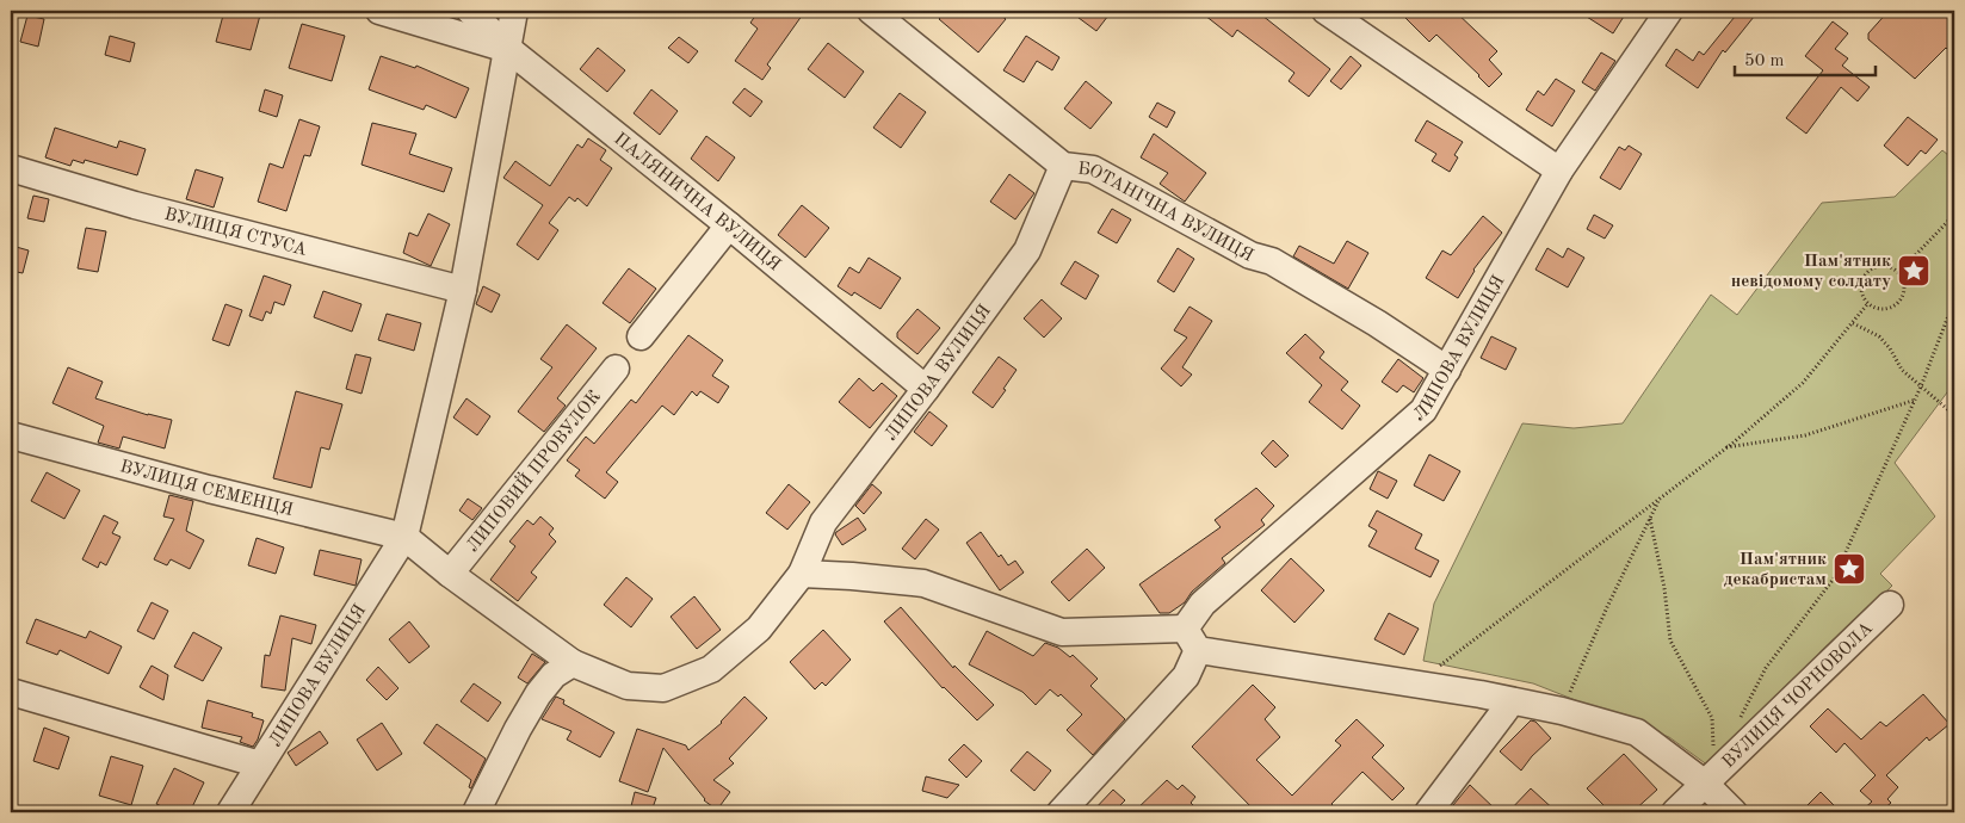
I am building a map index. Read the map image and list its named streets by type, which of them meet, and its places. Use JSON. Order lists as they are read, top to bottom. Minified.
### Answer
{"streets":{"street":["ПАЛЯНИЧНА ВУЛИЦЯ","БОТАНІЧНА ВУЛИЦЯ","ВУЛИЦЯ СТУСА","ЛИПОВА ВУЛИЦЯ","ЛИПОВИЙ ПРОВУЛОК","ВУЛИЦЯ СЕМЕНЦЯ","ВУЛИЦЯ ЧОРНОВОЛА"]},"crossings":[["ПАЛЯНИЧНА ВУЛИЦЯ","ЛИПОВА ВУЛИЦЯ"],["БОТАНІЧНА ВУЛИЦЯ","ЛИПОВА ВУЛИЦЯ"],["ВУЛИЦЯ СТУСА","ЛИПОВА ВУЛИЦЯ"],["ЛИПОВА ВУЛИЦЯ","ЛИПОВИЙ ПРОВУЛОК"],["ЛИПОВА ВУЛИЦЯ","ВУЛИЦЯ СЕМЕНЦЯ"]],"places":{"place":["Пам'ятник невідомому солдату","Пам'ятник декабристам"]},"scale_bar":"50 m"}
